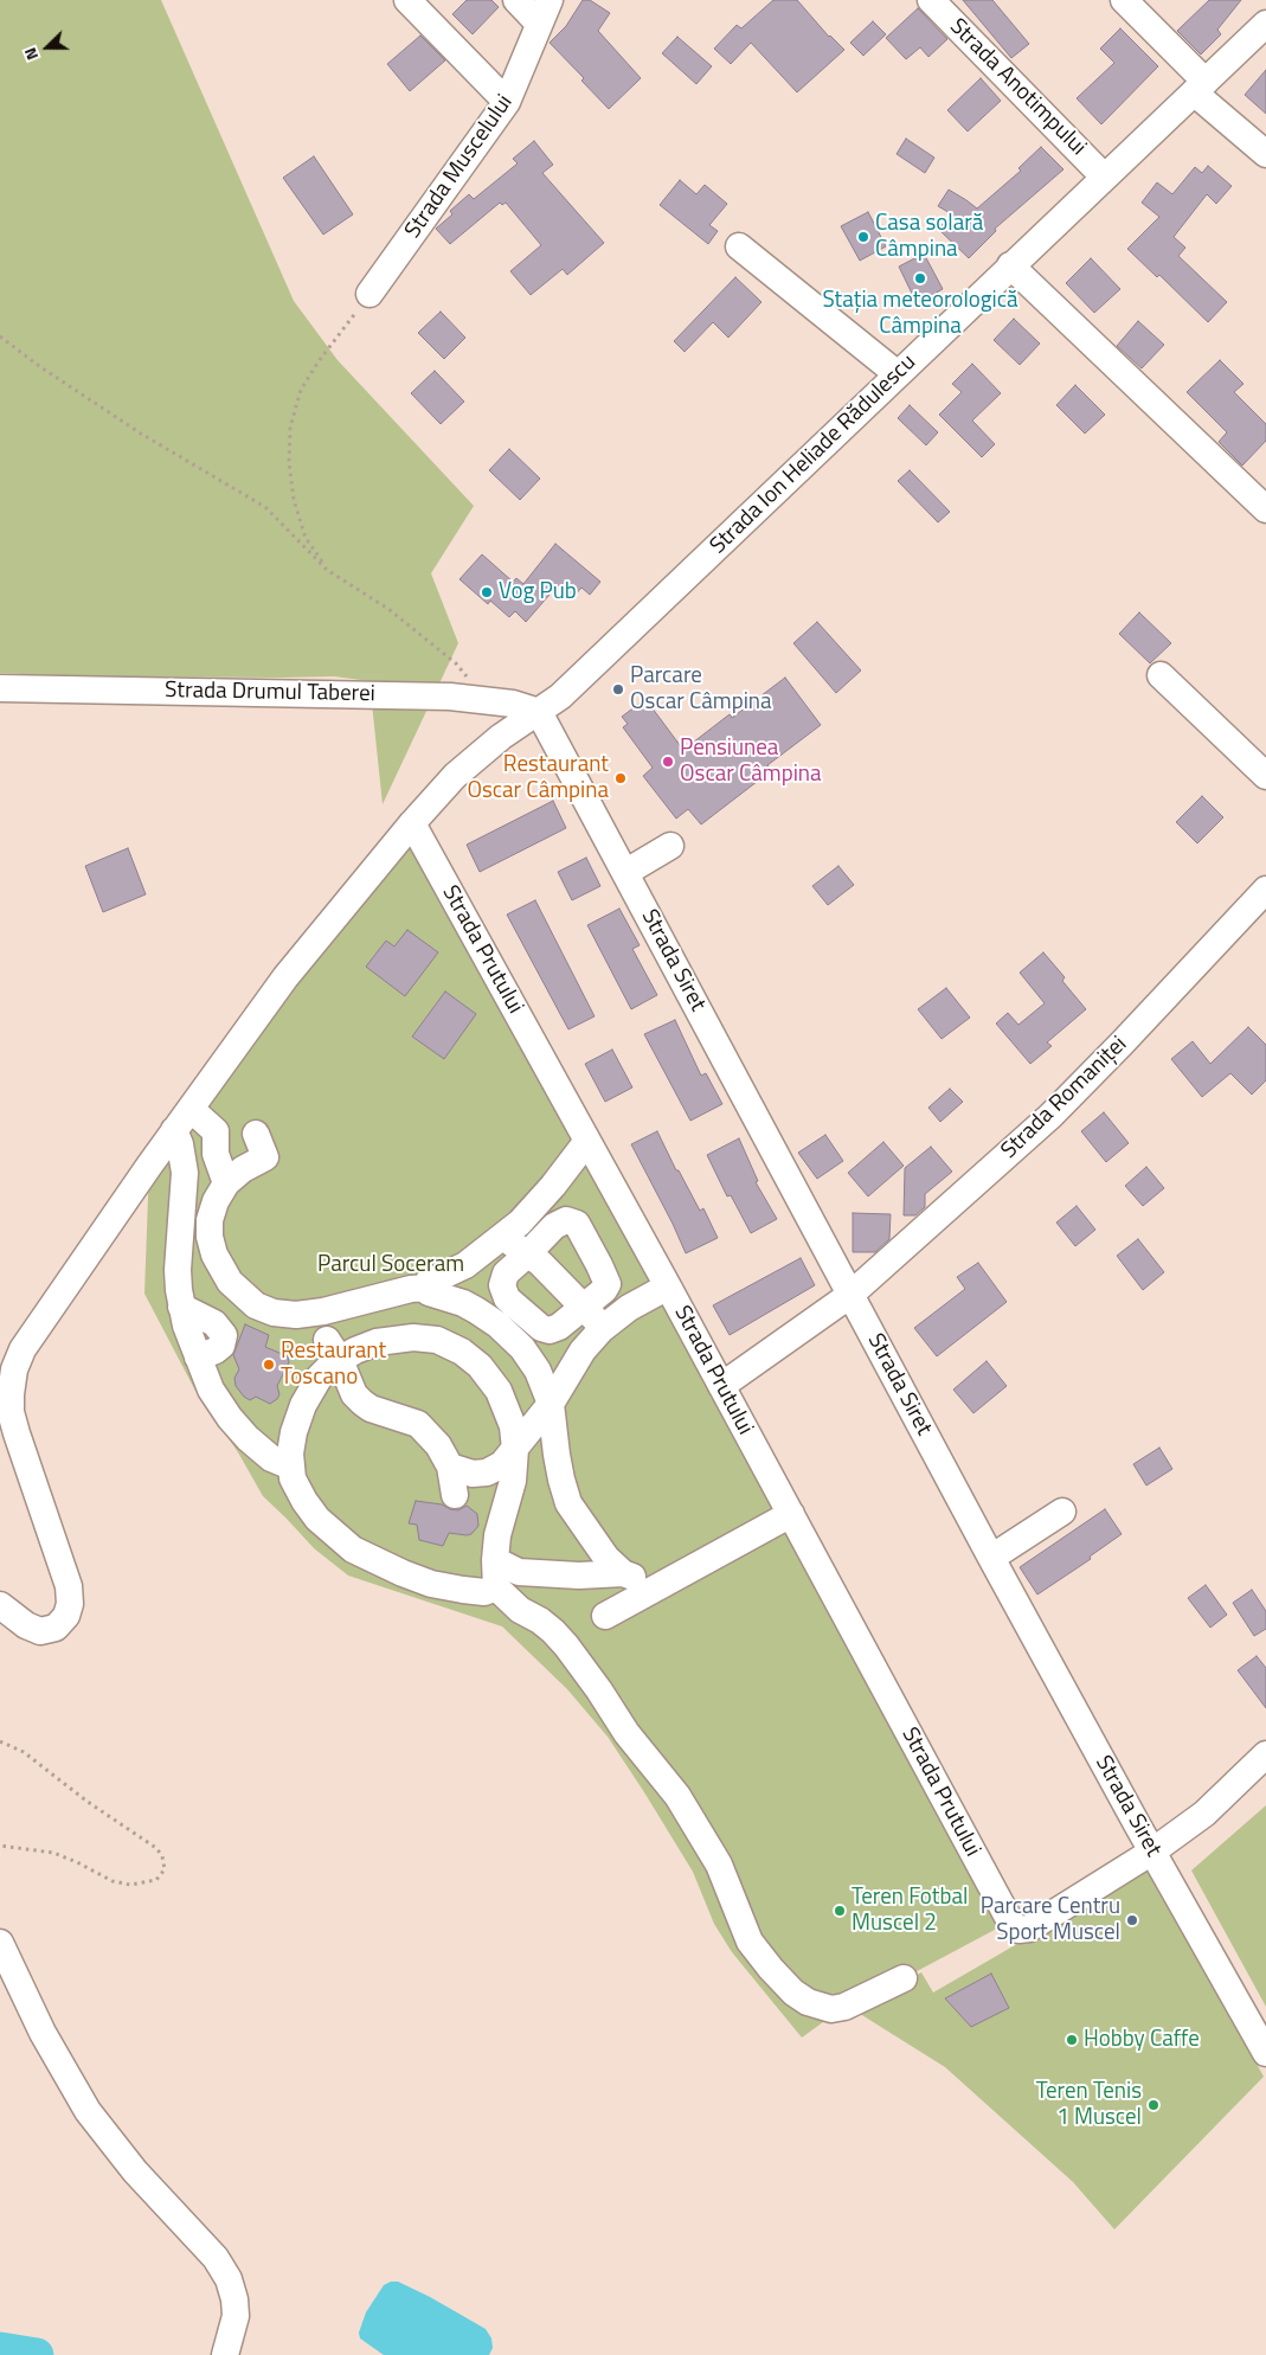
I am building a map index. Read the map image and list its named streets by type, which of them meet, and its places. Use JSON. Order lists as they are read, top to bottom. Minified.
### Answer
{"streets":{"street":["Strada Anotimpului","Strada Muscelului","Strada Ion Heliade Rădulescu","Strada Drumul Taberei","Strada Prutului","Strada Siret","Strada Romaniței"]},"crossings":[["Strada Anotimpului","Strada Ion Heliade Rădulescu"],["Strada Ion Heliade Rădulescu","Strada Drumul Taberei"],["Strada Ion Heliade Rădulescu","Strada Siret"],["Strada Drumul Taberei","Strada Siret"],["Strada Prutului","Strada Siret"],["Strada Prutului","Strada Romaniței"],["Strada Siret","Strada Romaniței"]],"parks":["Parcul Soceram"],"places":["Casa solară Câmpina","Stația meteorologică Câmpina","Vog Pub","Parcare Oscar Câmpina","Pensiunea Oscar Câmpina","Restaurant Oscar Câmpina","Restaurant Toscano","Teren Fotbal Muscel 2","Parcare Centru Sport Muscel","Hobby Caffe","Teren Tenis 1 Muscel"],"north":"left"}
